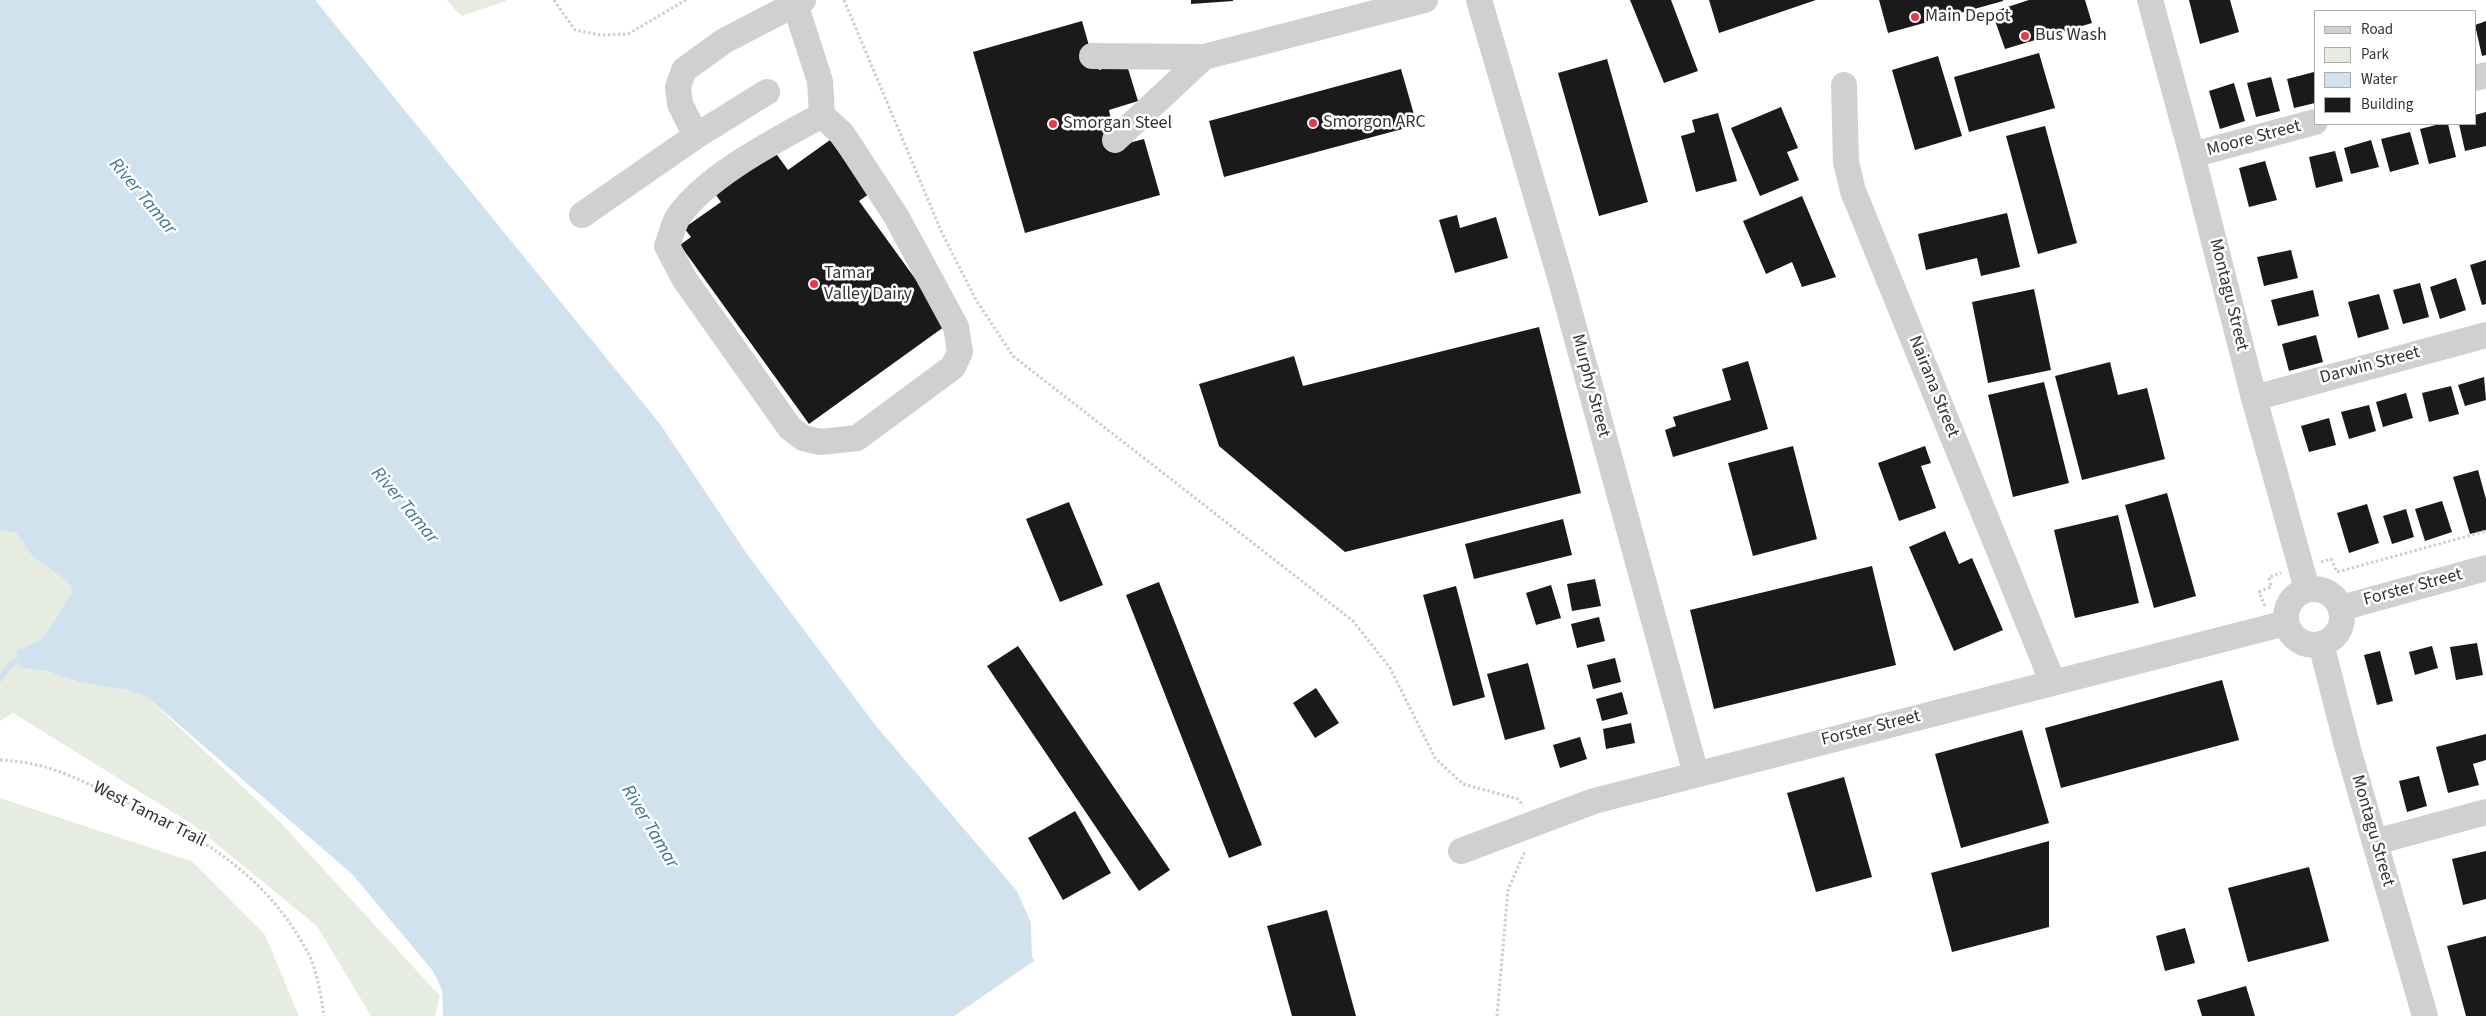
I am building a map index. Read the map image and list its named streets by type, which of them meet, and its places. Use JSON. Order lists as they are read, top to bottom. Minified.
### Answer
{"streets":{"street":["Moore Street","Montagu Street","Darwin Street","Murphy Street","Nairana Street","Forster Street"],"path":["West Tamar Trail"]},"crossings":[["Moore Street","Montagu Street"],["Montagu Street","Darwin Street"],["Montagu Street","Forster Street"],["Murphy Street","Forster Street"],["Nairana Street","Forster Street"]],"water":["River Tamar"],"places":["Main Depot","Bus Wash","Smorgon ARC","Smorgan Steel","Tamar Valley Dairy"],"legend":["Road","Park","Water","Building"]}
